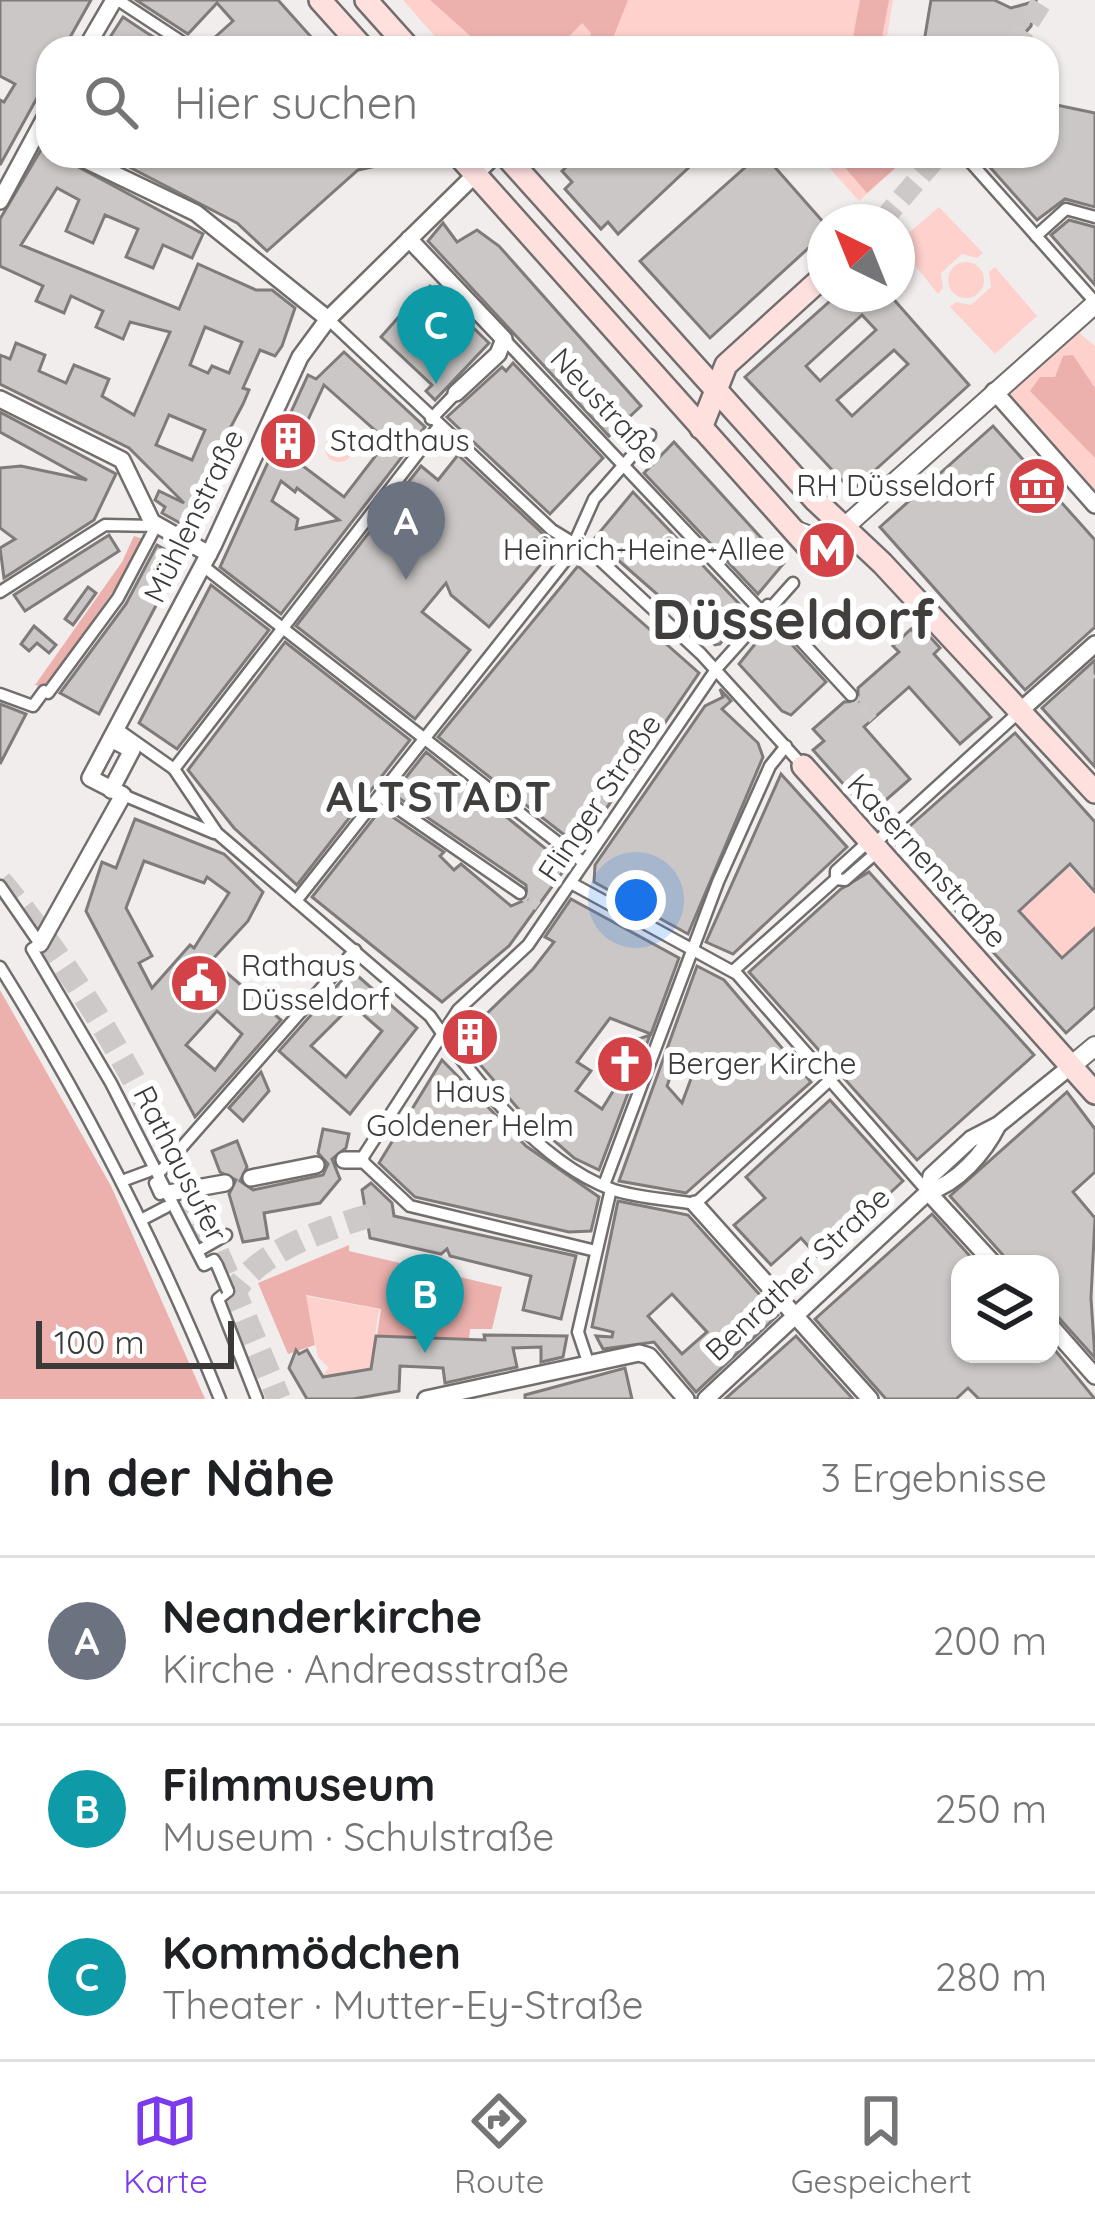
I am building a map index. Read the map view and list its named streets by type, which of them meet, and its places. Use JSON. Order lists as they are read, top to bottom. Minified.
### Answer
{"streets":{"main road":["Kasernenstraße"],"street":["Neustraße","Mühlenstraße","Flinger Straße","Rathausufer","Benrather Straße"]},"crossings":[["Neustraße","Mühlenstraße"],["Neustraße","Flinger Straße"],["Mühlenstraße","Kasernenstraße"],["Flinger Straße","Kasernenstraße"],["Kasernenstraße","Benrather Straße"]],"districts":["Düsseldorf","ALTSTADT"],"places":{"building":["Stadthaus","Haus Goldener Helm"],"museum":["RH Düsseldorf"],"metro station":["Heinrich-Heine-Allee"],"public building":["Rathaus Düsseldorf"],"church":["Berger Kirche"]},"scale_bar":"100 m","north":"top left","page":{"search":"Hier suchen","pins":["C","A","B"],"scale":"100 m","heading":["In der Nähe","3 Ergebnisse"],"list":[{"mark":"A","name":"Neanderkirche","note":"Kirche · Andreasstraße","value":"200 m"},{"mark":"B","name":"Filmmuseum","note":"Museum · Schulstraße","value":"250 m"},{"mark":"C","name":"Kommödchen","note":"Theater · Mutter-Ey-Straße","value":"280 m"}],"nav":["Karte","Route","Gespeichert"]}}
